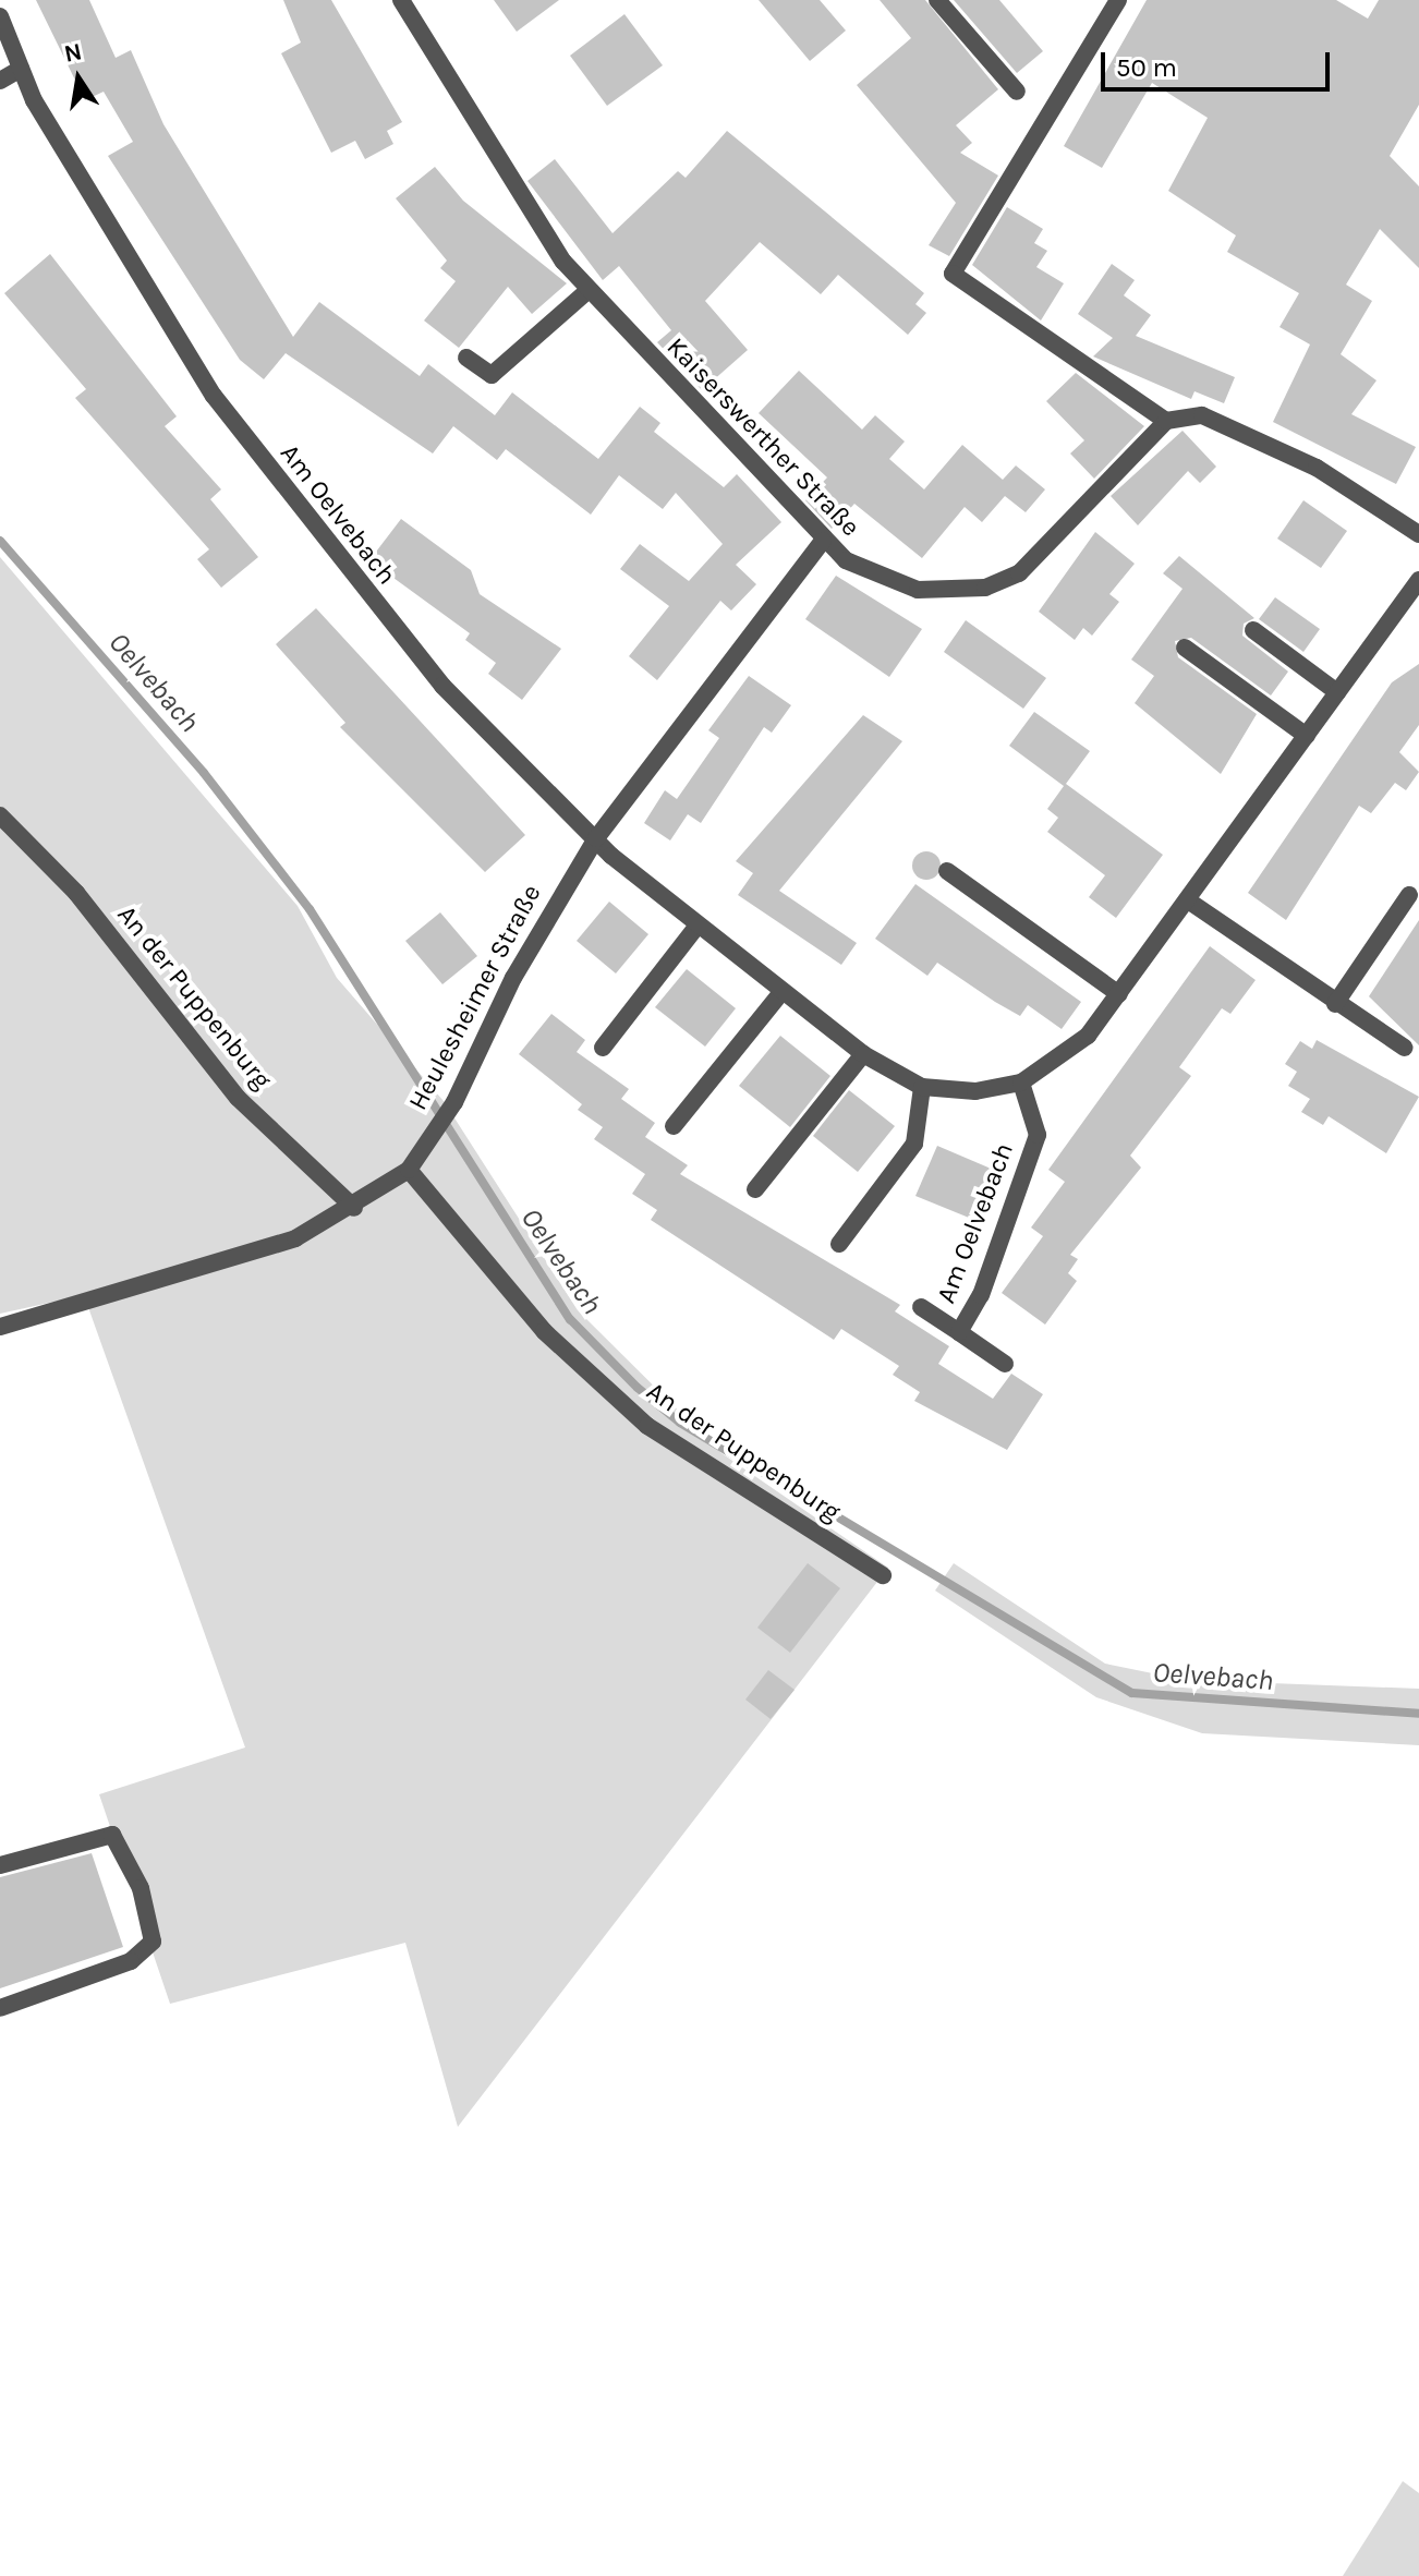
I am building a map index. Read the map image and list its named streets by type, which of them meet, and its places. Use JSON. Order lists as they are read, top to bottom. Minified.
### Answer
{"streets":{"street":["Kaiserswerther Straße","Am Oelvebach","An der Puppenburg","Heulesheimer Straße"]},"crossings":[["Kaiserswerther Straße","Heulesheimer Straße"],["Am Oelvebach","Heulesheimer Straße"],["An der Puppenburg","Heulesheimer Straße"]],"water":["Oelvebach"],"scale_bar":"50 m","north":"top"}
